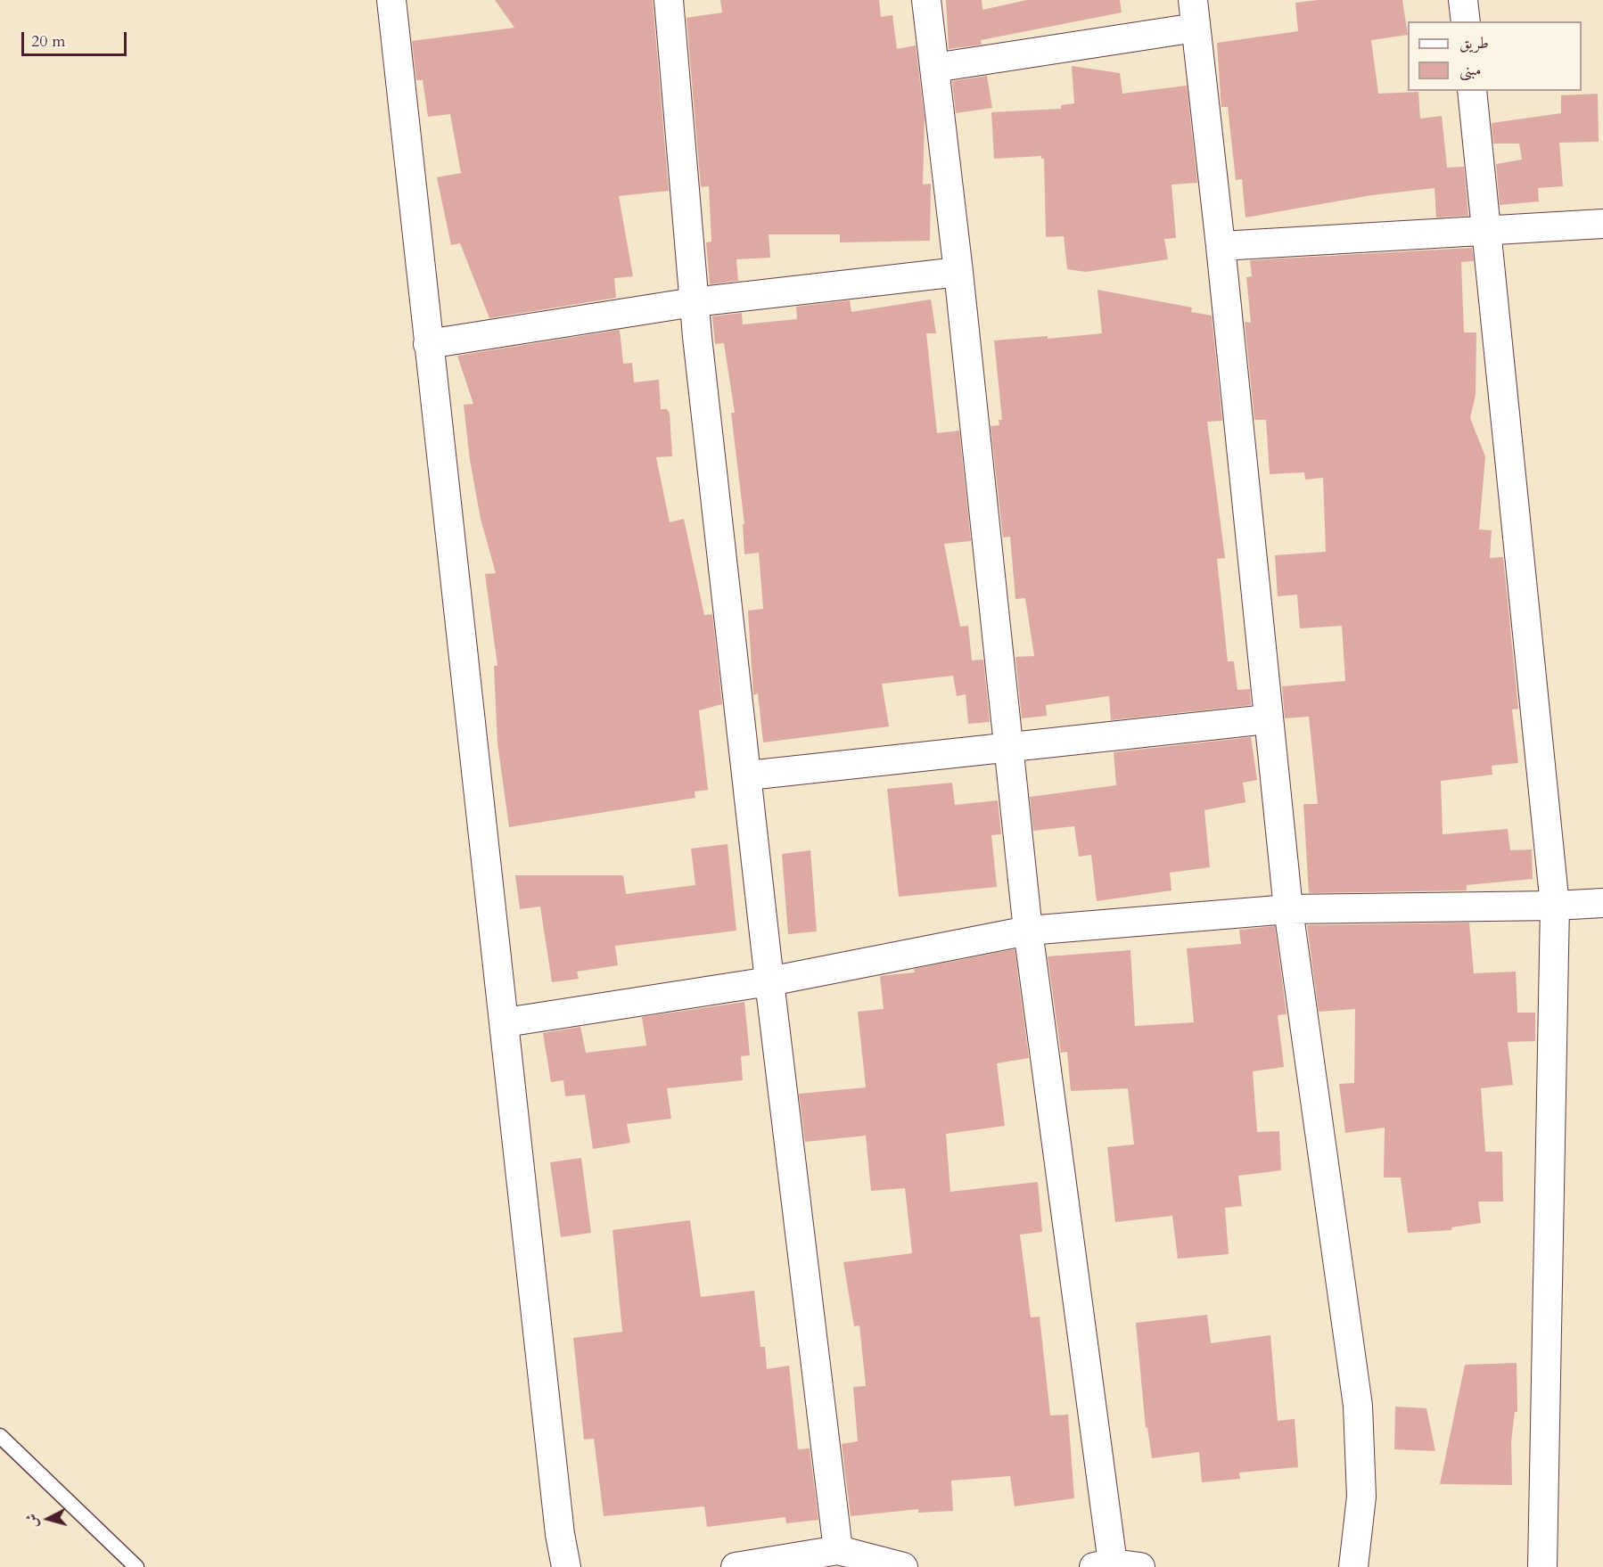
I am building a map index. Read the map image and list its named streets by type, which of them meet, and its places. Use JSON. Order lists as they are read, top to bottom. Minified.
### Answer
{"legend":["طريق","مبنى"],"scale_bar":"20 m","north":"left"}
